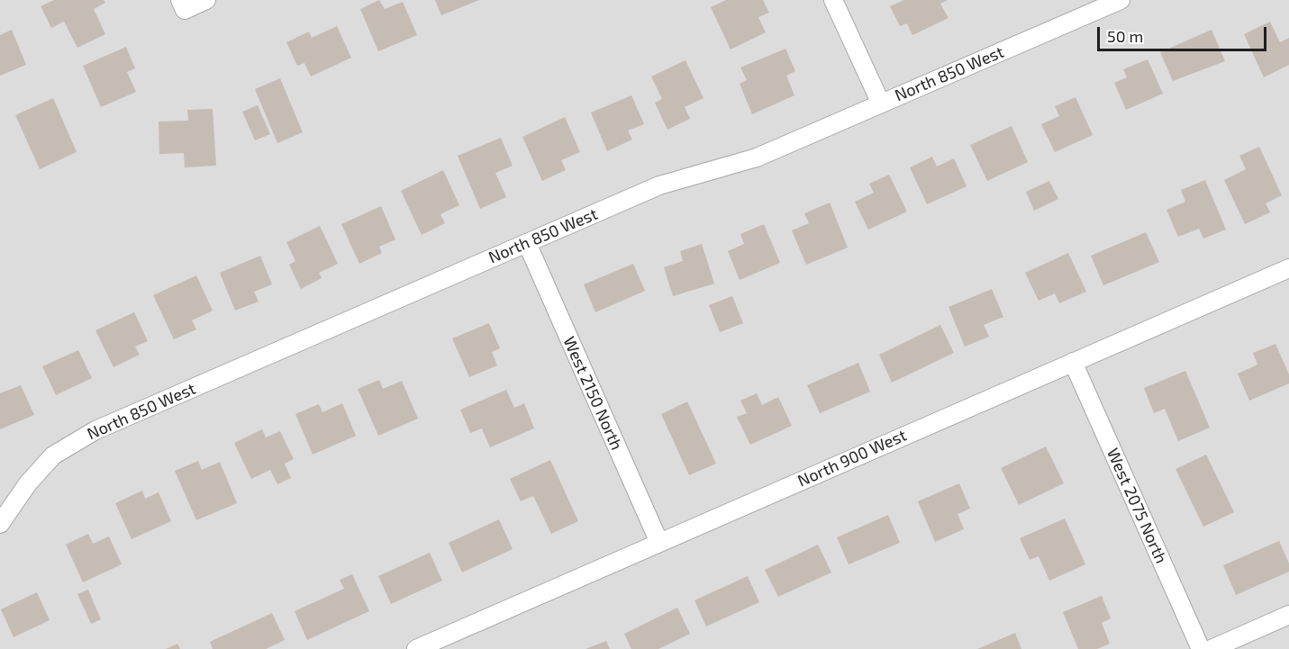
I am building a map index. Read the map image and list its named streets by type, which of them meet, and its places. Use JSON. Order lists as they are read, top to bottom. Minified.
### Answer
{"streets":{"street":["North 850 West","West 2150 North","North 900 West","West 2075 North"]},"crossings":[["North 850 West","West 2150 North"],["West 2150 North","North 900 West"],["North 900 West","West 2075 North"]],"scale_bar":"50 m"}
